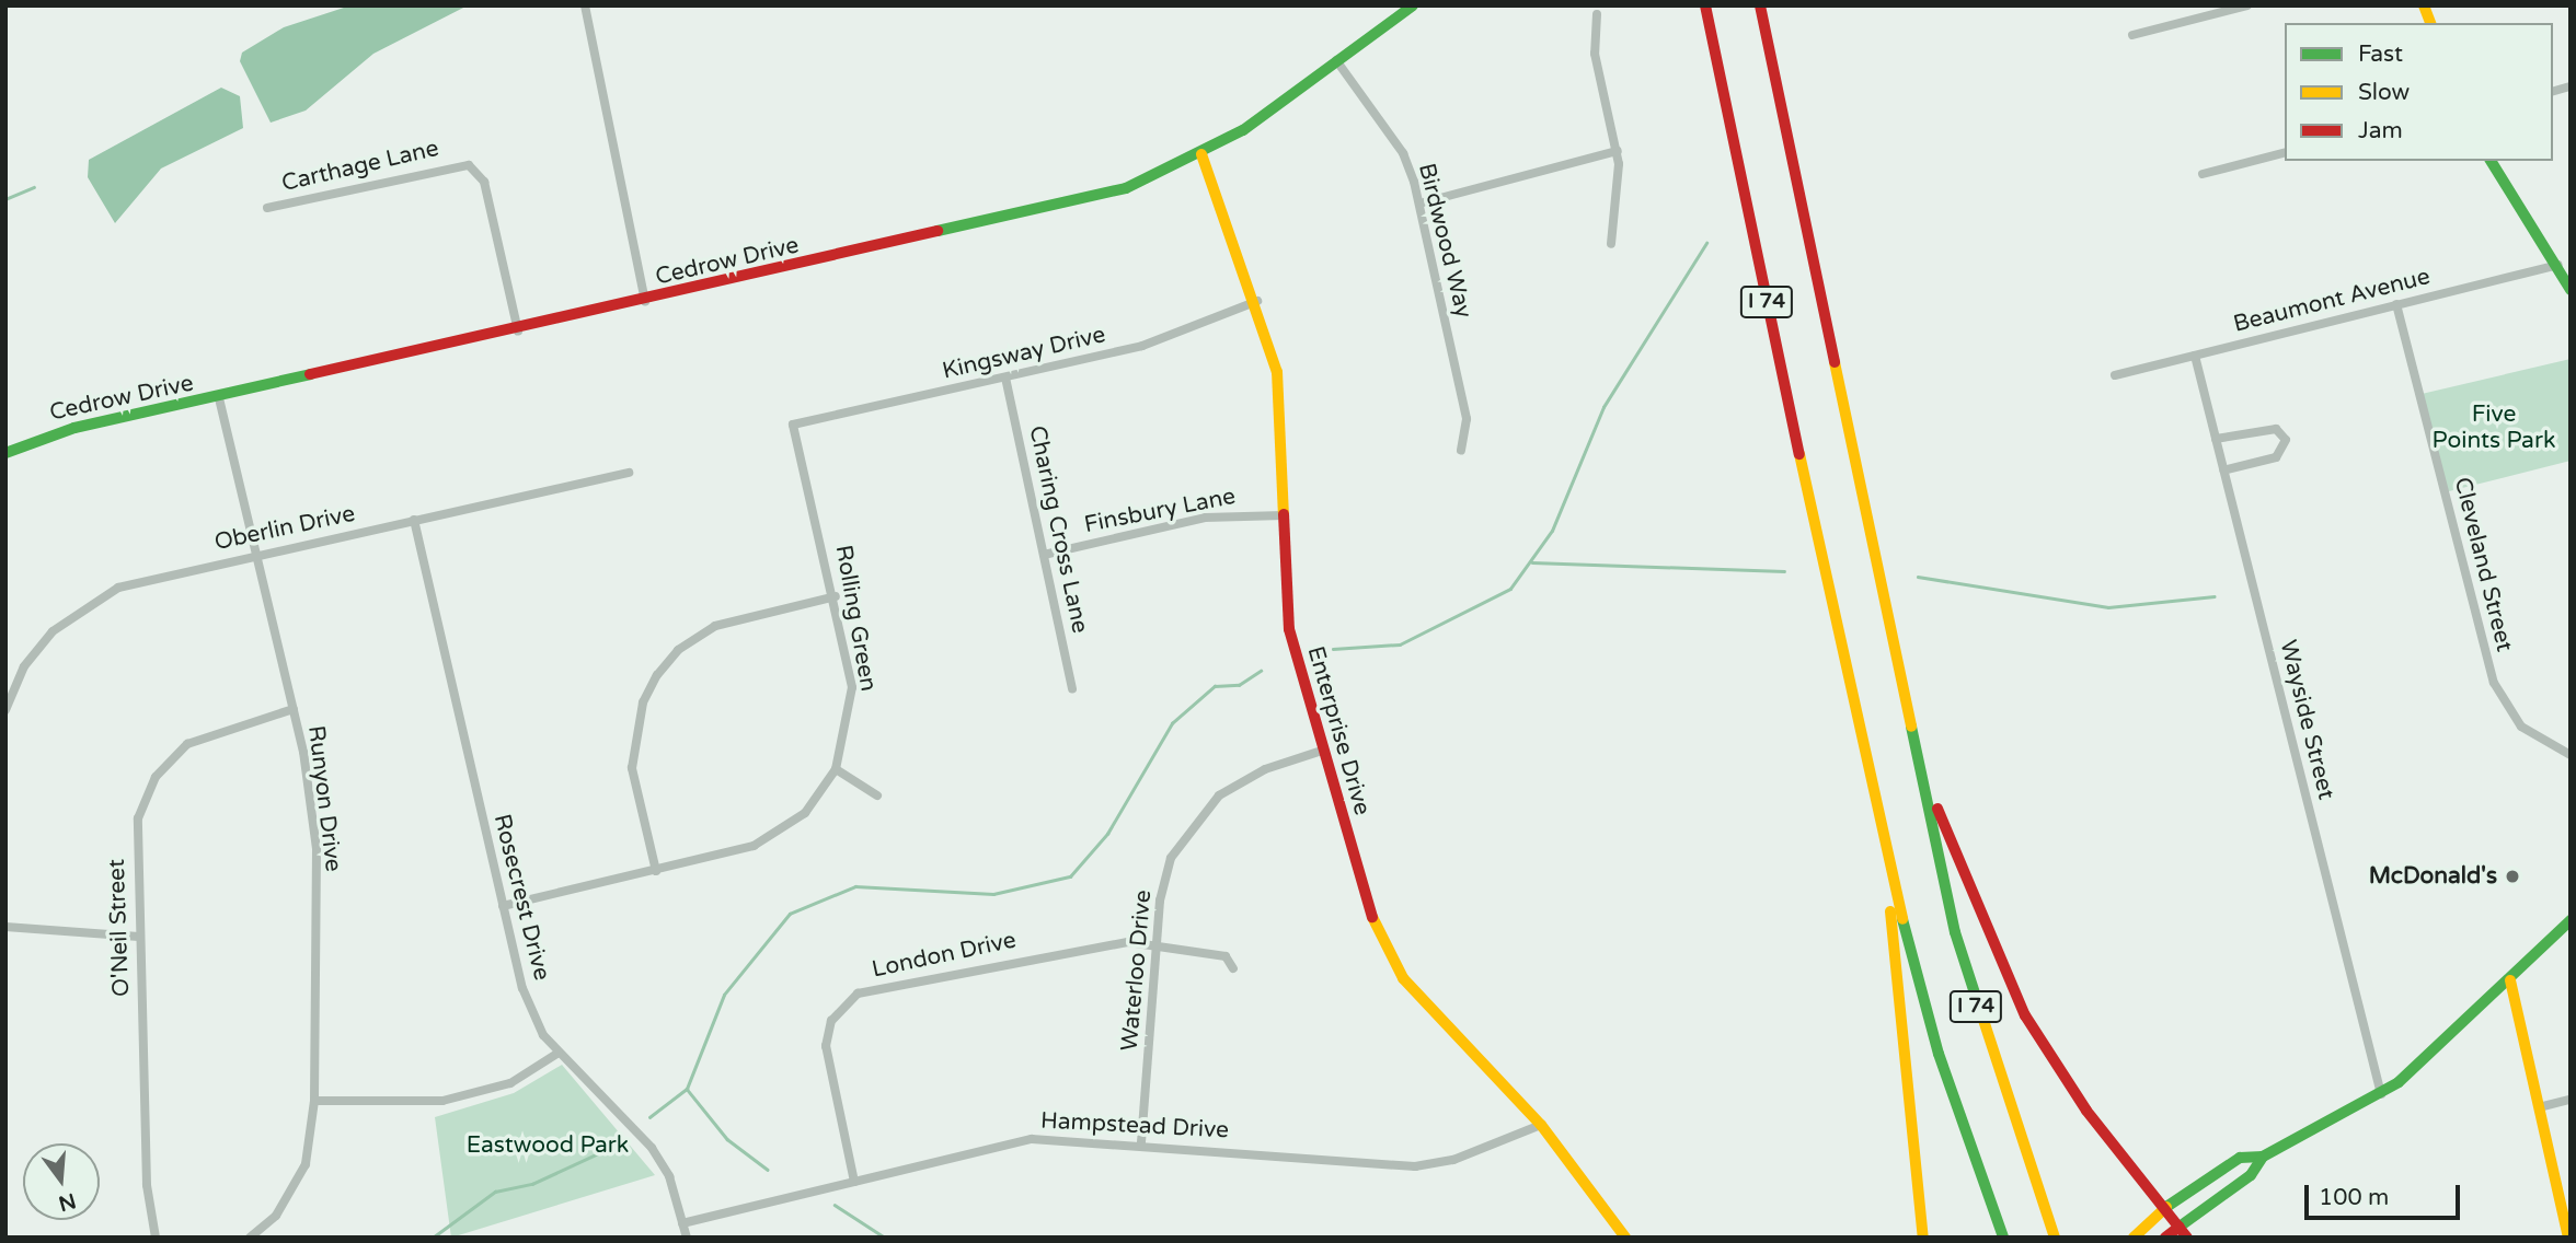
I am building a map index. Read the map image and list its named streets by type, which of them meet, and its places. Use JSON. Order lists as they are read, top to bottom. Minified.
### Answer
{"streets":{"main road":["Cedrow Drive","I 74","Enterprise Drive"],"street":["Carthage Lane","Birdwood Way","Beaumont Avenue","Kingsway Drive","Finsbury Lane","Oberlin Drive","Charing Cross Lane","Cleveland Street","Rolling Green","Wayside Street","Runyon Drive","Rosecrest Drive","O'Neil Street","London Drive","Waterloo Drive","Hampstead Drive"]},"crossings":[["Carthage Lane","Cedrow Drive"],["Birdwood Way","Cedrow Drive"],["Cedrow Drive","Enterprise Drive"],["Cedrow Drive","Runyon Drive"],["Beaumont Avenue","Cleveland Street"],["Beaumont Avenue","Wayside Street"],["Kingsway Drive","Charing Cross Lane"],["Kingsway Drive","Rolling Green"],["Kingsway Drive","Enterprise Drive"],["Finsbury Lane","Charing Cross Lane"],["Finsbury Lane","Enterprise Drive"],["Oberlin Drive","Runyon Drive"],["Oberlin Drive","Rosecrest Drive"],["Rolling Green","Rosecrest Drive"],["Enterprise Drive","Waterloo Drive"],["Enterprise Drive","Hampstead Drive"],["Runyon Drive","O'Neil Street"],["Rosecrest Drive","Hampstead Drive"],["London Drive","Waterloo Drive"],["London Drive","Hampstead Drive"],["Waterloo Drive","Hampstead Drive"]],"parks":["Five Points Park","Eastwood Park"],"places":["McDonald's"],"legend":["Fast","Slow","Jam"],"scale_bar":"100 m","north":"bottom"}
